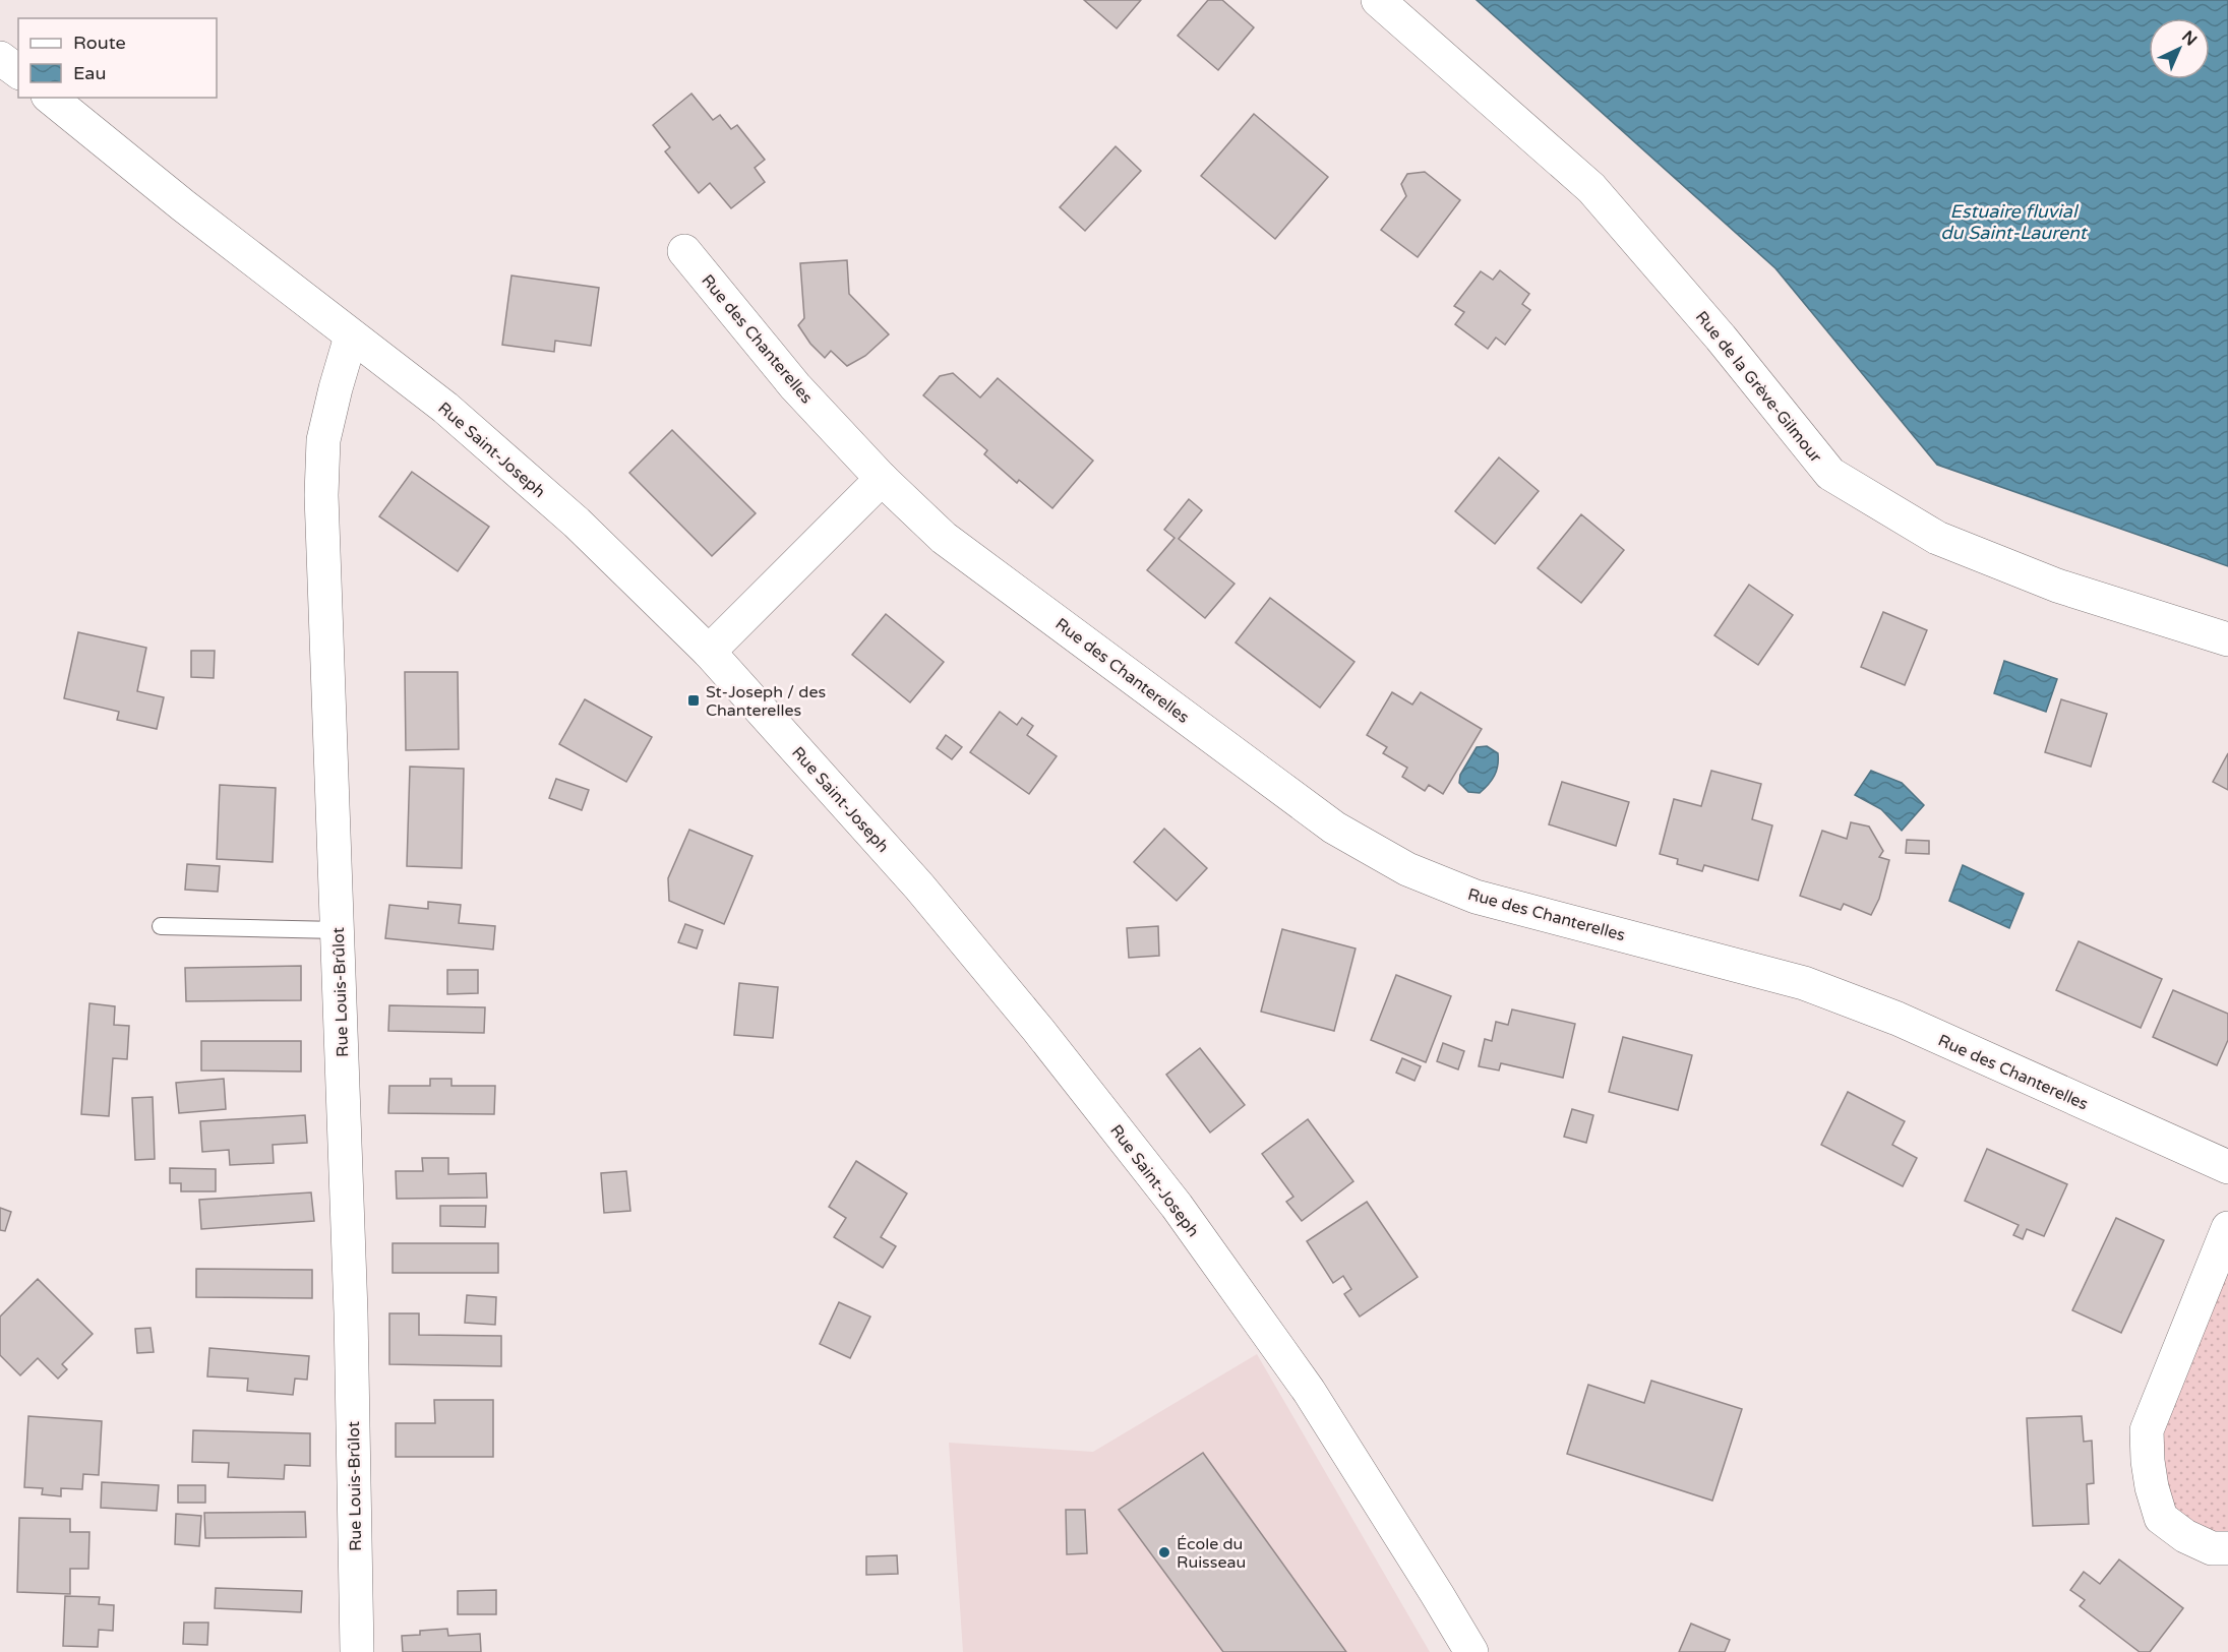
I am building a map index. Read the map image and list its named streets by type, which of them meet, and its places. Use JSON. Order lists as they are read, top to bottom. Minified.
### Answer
{"streets":{"street":["Rue des Chanterelles","Rue de la Grève-Gilmour","Rue Saint-Joseph","Rue Louis-Brûlot"]},"crossings":[["Rue Saint-Joseph","Rue Louis-Brûlot"]],"water":["Estuaire fluvial du Saint-Laurent"],"places":{"transit":["St-Joseph / des Chanterelles"],"other":["École du Ruisseau"]},"legend":["Route","Eau"],"north":"top right"}
